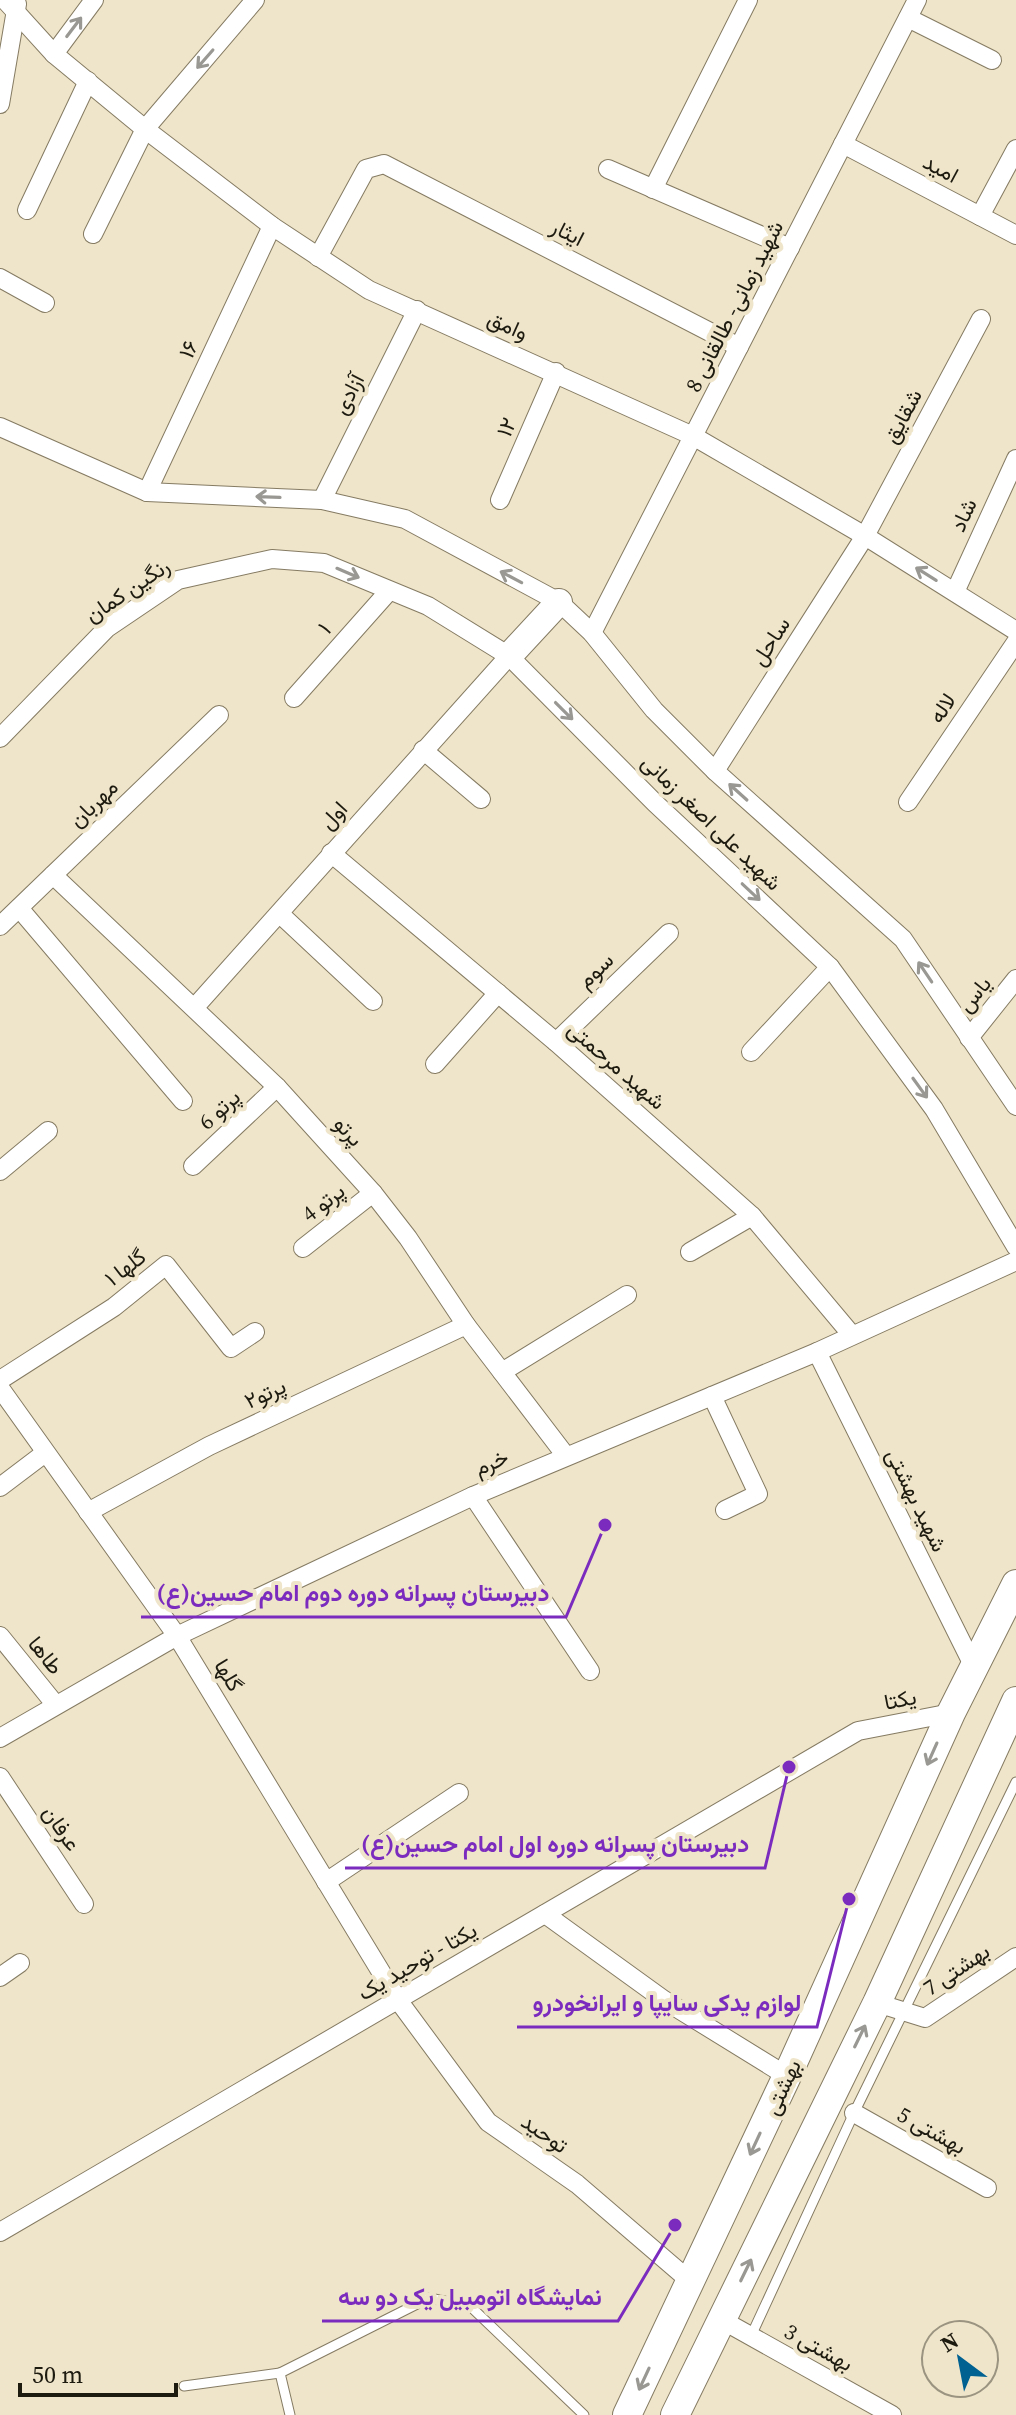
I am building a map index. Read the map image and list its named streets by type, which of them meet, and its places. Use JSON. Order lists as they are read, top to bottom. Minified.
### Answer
{"streets":{"main road":["بهشتی"],"street":["امید","ایثار","شهید زمانی- طالقانی 8","وامق","۱۶","آزادی","شقایق","۱۲","شاد","رنگین کمان","۱","ساحل","لاله","مهربان","اول","شهید علی اصغر زمانی","سوم","یاس","شهید مرحمتی","پرتو 6","پرتو","پرتو 4","گلها ۱","پرتو۲","خرم","شهید بهشتی","طاها","گلها","یکتا","عرفان","یکتا - توحید یک","بهشتی 7","بهشتی 5","توحید","بهشتی 3"]},"crossings":[["امید","شهید زمانی- طالقانی 8"],["ایثار","شهید زمانی- طالقانی 8"],["ایثار","وامق"],["شهید زمانی- طالقانی 8","وامق"],["وامق","۱۶"],["وامق","آزادی"],["وامق","شقایق"],["وامق","۱۲"],["وامق","شاد"],["وامق","ساحل"],["شقایق","ساحل"],["رنگین کمان","شهید علی اصغر زمانی"],["۱","شهید علی اصغر زمانی"],["مهربان","پرتو"],["اول","شهید علی اصغر زمانی"],["اول","شهید مرحمتی"],["اول","پرتو"],["سوم","شهید مرحمتی"],["شهید مرحمتی","خرم"],["پرتو 6","پرتو"],["پرتو","پرتو 4"],["پرتو","پرتو۲"],["پرتو","خرم"],["پرتو۲","گلها"],["خرم","شهید بهشتی"],["خرم","طاها"],["خرم","گلها"],["شهید بهشتی","بهشتی"],["گلها","یکتا - توحید یک"],["گلها","توحید"],["یکتا","یکتا - توحید یک"],["یکتا","بهشتی"],["یکتا - توحید یک","توحید"],["بهشتی","توحید"]],"places":["دبیرستان پسرانه دوره دوم امام حسین(ع)","دبیرستان پسرانه دوره اول امام حسین(ع)","لوازم یدکی سایپا و ایرانخودرو","نمایشگاه اتومبیل یک دو سه"],"scale_bar":"50 m","north":"top left"}
